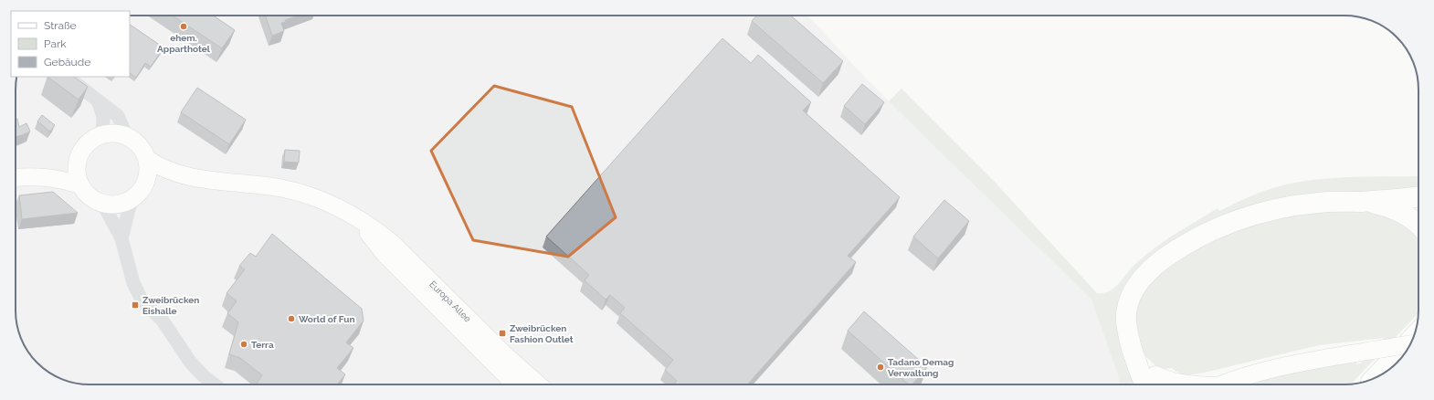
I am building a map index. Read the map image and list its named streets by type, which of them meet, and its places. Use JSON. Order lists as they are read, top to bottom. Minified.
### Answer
{"streets":{"main road":["Europa Allee"]},"places":{"other":["ehem. Apparthotel","World of Fun","Terra","Tadano Demag Verwaltung"],"transit":["Zweibrücken Eishalle","Zweibrücken Fashion Outlet"]},"legend":["Straße","Park","Gebäude"]}
